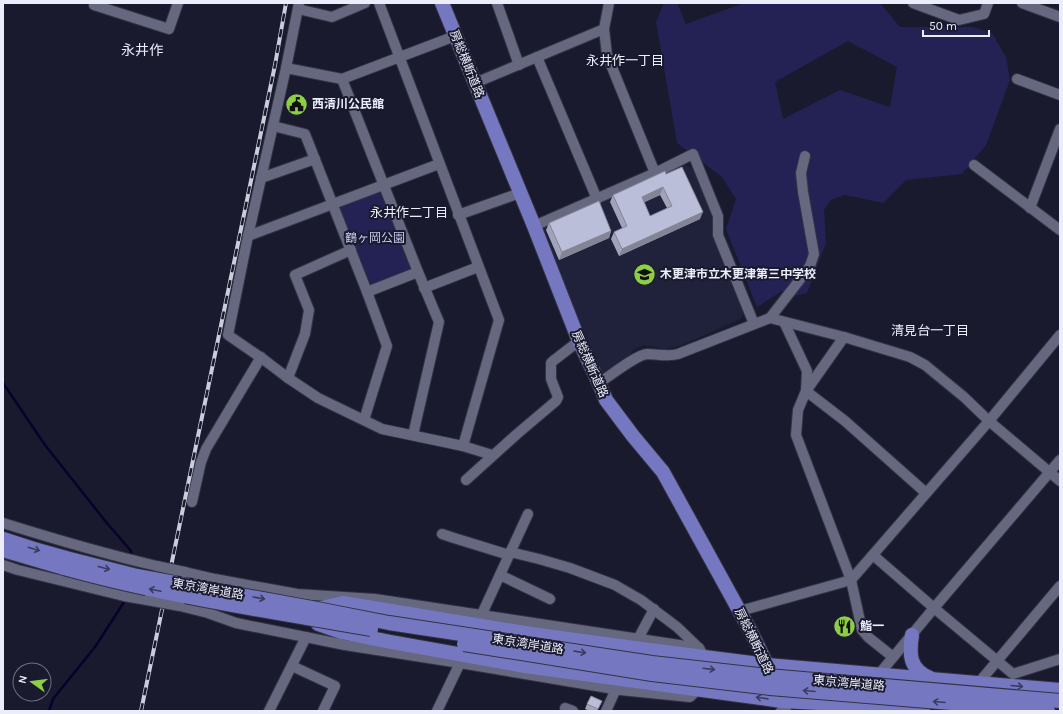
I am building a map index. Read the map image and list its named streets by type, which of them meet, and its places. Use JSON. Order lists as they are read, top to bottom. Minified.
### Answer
{"streets":{"highway":["房総横断道路","東京湾岸道路"]},"districts":["永井作","永井作一丁目","永井作二丁目","清見台一丁目"],"parks":["鶴ヶ岡公園"],"places":{"public building":["西清川公民館"],"school or university":["木更津市立木更津第三中学校"],"restaurant":["鮨一"]},"scale_bar":"50 m","north":"left"}
